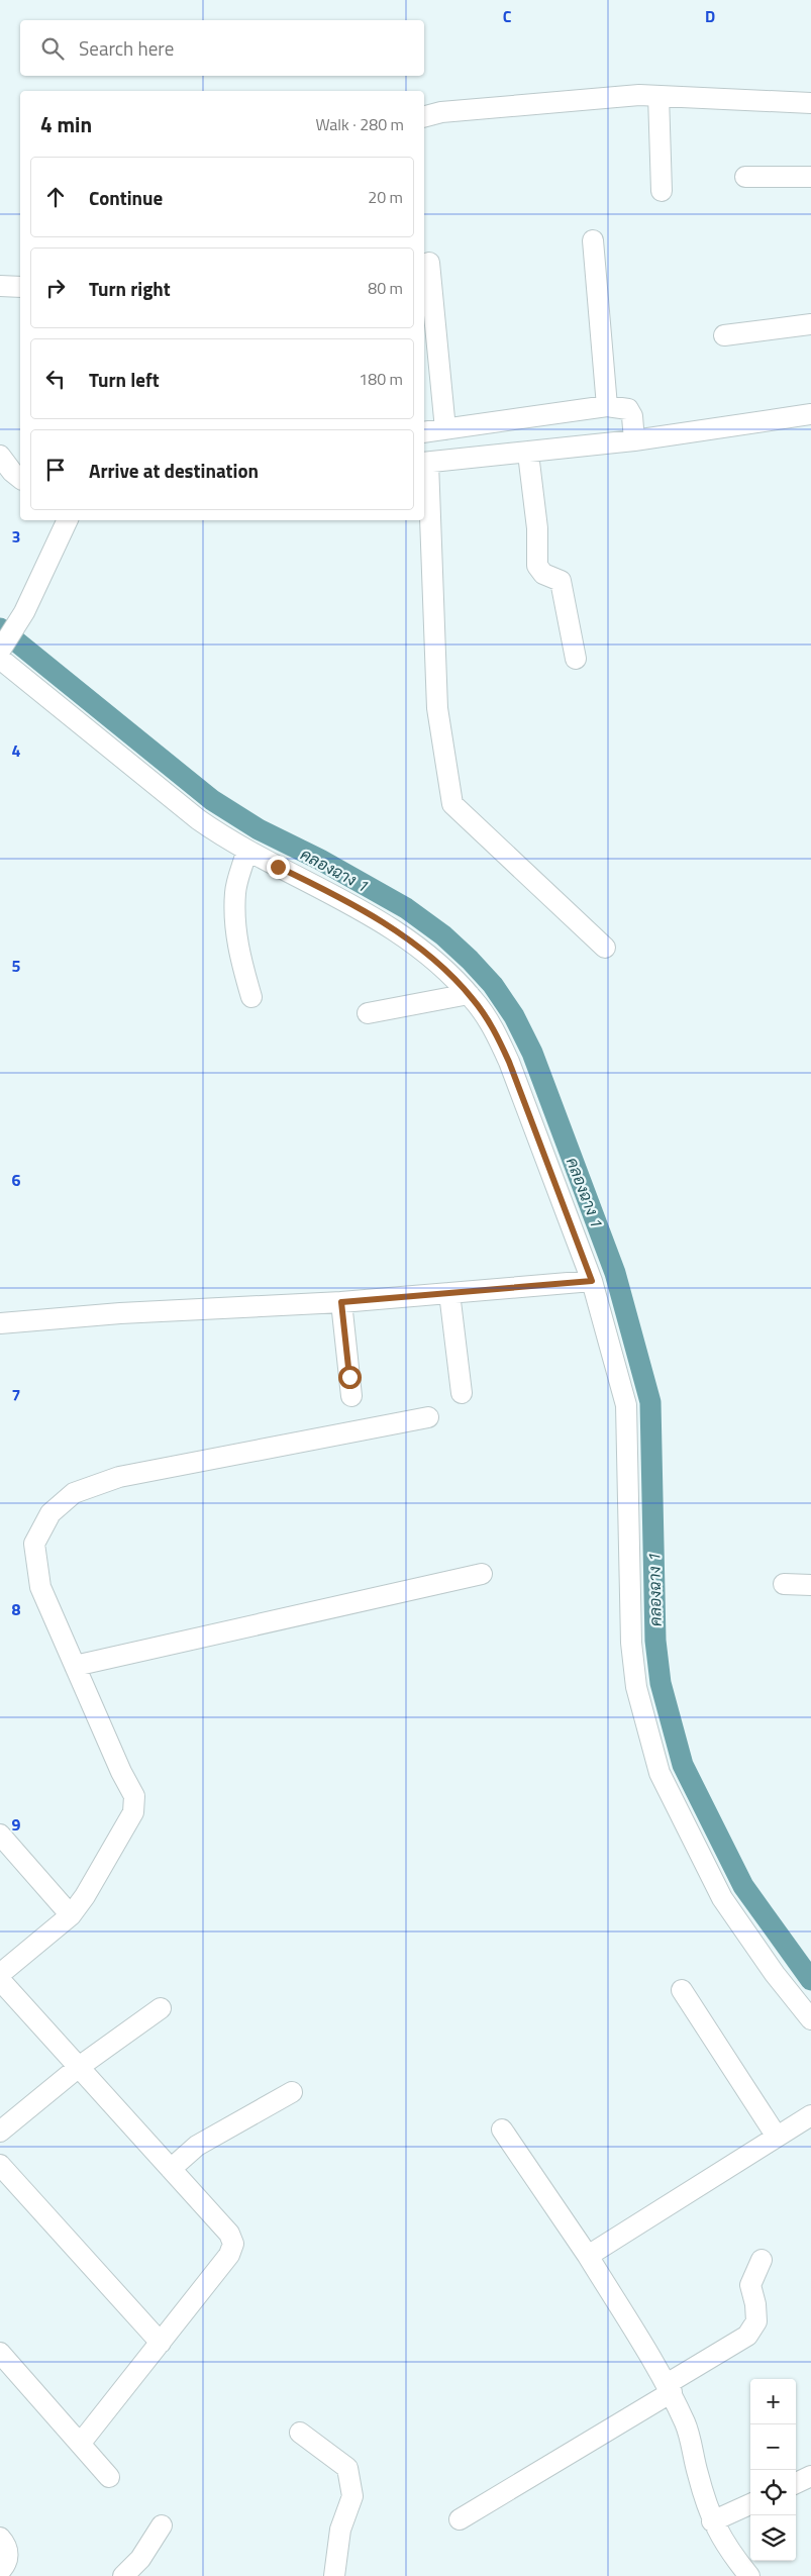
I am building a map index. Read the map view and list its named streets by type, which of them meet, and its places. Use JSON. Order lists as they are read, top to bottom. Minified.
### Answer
{"water":["คลองฉาง 1"],"page":{"search":"Search here","heading":["4 min","Walk · 280 m"],"list":[["Continue","20 m"],["Turn right","80 m"],["Turn left","180 m"],"Arrive at destination"],"map_buttons":["+","−"]},"grid":{"columns":["C","D"],"rows":["3","4","5","6","7","8","9"]}}
